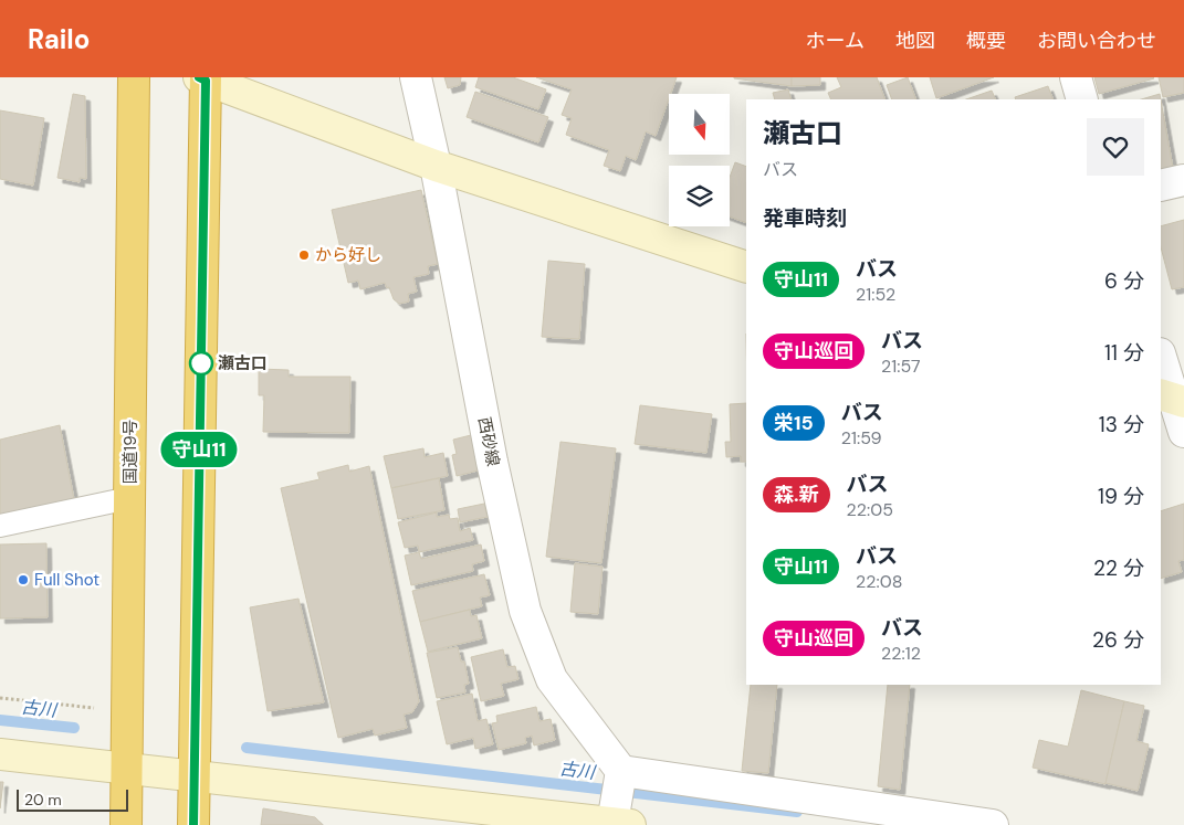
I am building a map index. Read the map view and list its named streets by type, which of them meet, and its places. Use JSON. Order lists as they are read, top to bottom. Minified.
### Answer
{"streets":{"highway":["国道19号"],"street":["西砂線"]},"water":["古川"],"places":["から好し","瀬古口","Full Shot"],"lines":["bus line 守山11"],"scale_bar":"20 m","north":"bottom","page":{"header":"Railo","nav":["ホーム","地図","概要","お問い合わせ"],"on_map":"守山11","heading":[["瀬古口","バス"],"発車時刻"],"list":[{"mark":"守山11","name":"バス","note":"21:52","value":"6 分"},{"mark":"守山巡回","name":"バス","note":"21:57","value":"11 分"},{"mark":"栄15","name":"バス","note":"21:59","value":"13 分"},{"mark":"森.新","name":"バス","note":"22:05","value":"19 分"},{"mark":"守山11","name":"バス","note":"22:08","value":"22 分"},{"mark":"守山巡回","name":"バス","note":"22:12","value":"26 分"}],"scale":"20 m"}}
